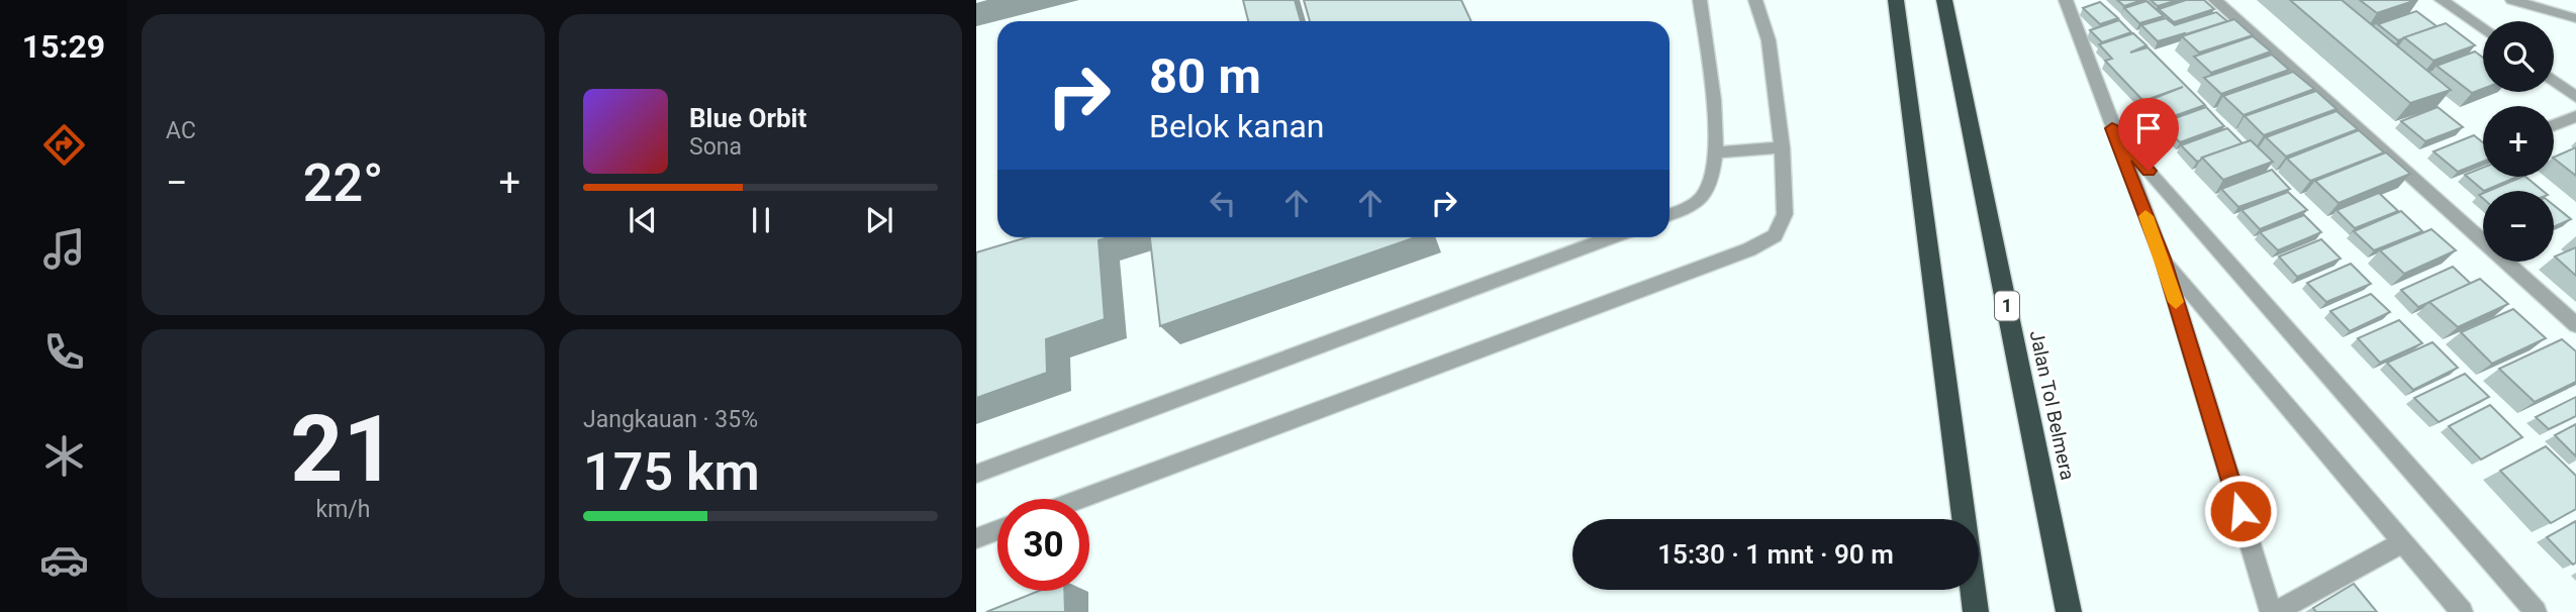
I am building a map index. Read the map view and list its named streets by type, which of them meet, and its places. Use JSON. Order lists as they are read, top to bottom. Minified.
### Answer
{"streets":{"highway":["1","Jalan Tol Belmera"]},"page":{"tabs":"15:29","tile":["AC",["21","km/h"],["Jangkauan · 35%","175 km"]],"map_buttons":["+","−"],"turn":["80 m","Belok kanan"],"song":["Blue Orbit","Sona"],"heat":["−","22°","+"],"limit":"30","trip":"15:30 · 1 mnt · 90 m"}}
